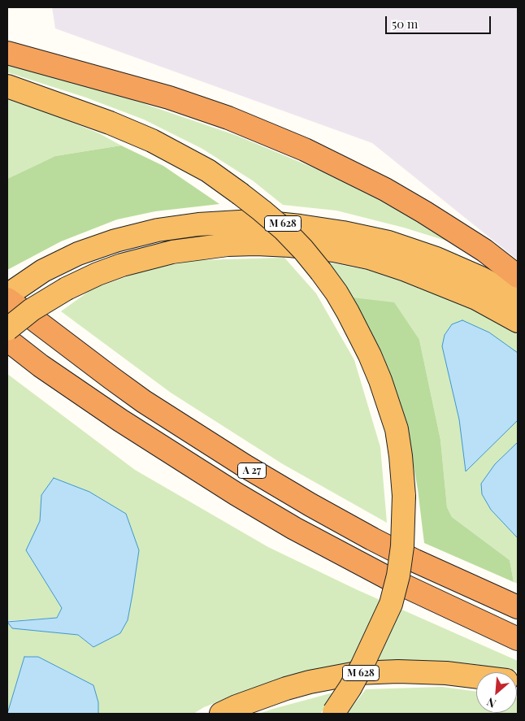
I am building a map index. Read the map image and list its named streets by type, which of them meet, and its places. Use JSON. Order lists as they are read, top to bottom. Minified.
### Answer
{"streets":{"highway":["M 628","A 27"]},"scale_bar":"50 m","north":"bottom left"}
